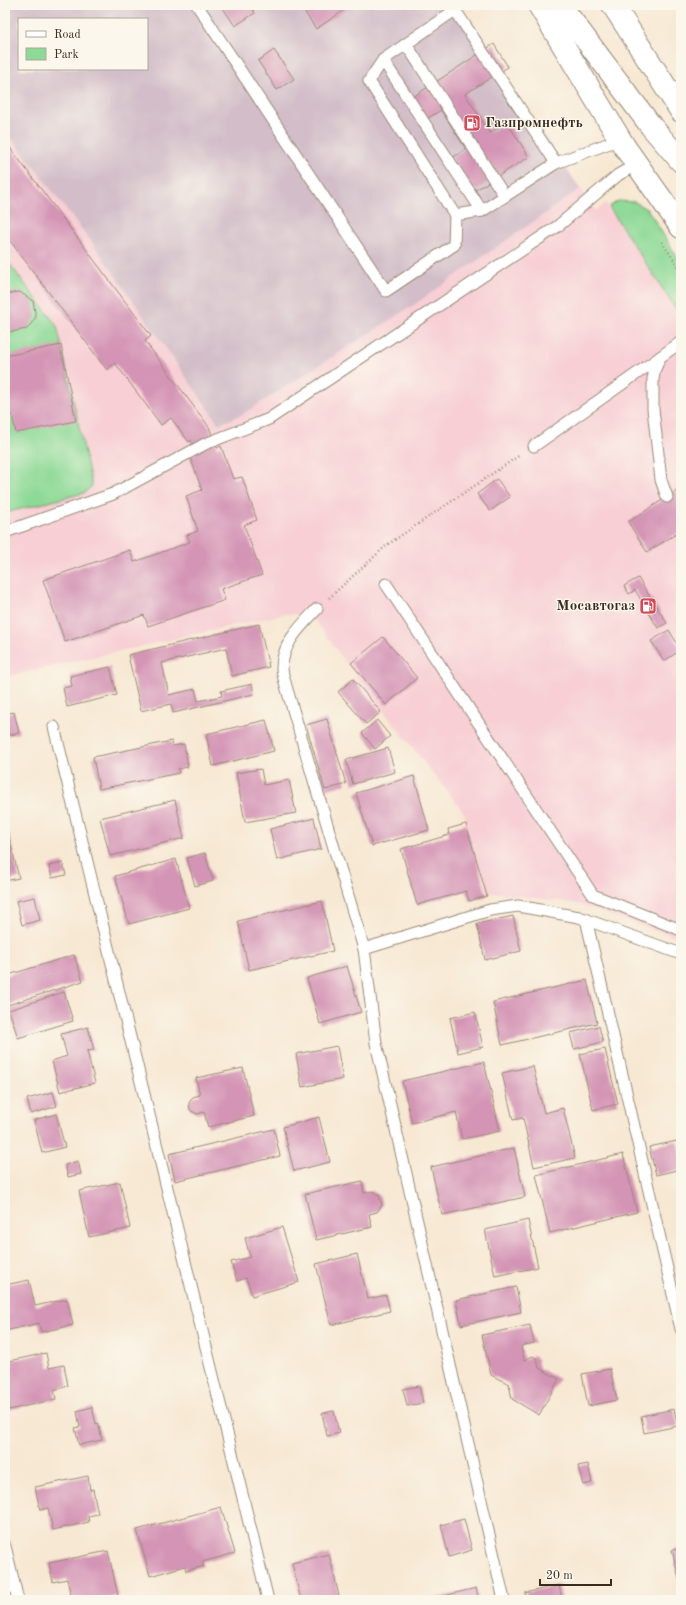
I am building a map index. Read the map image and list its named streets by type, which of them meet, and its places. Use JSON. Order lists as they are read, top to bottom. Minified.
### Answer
{"places":{"fuel station":["Газпромнефть","Мосавтогаз"]},"legend":["Road","Park"],"scale_bar":"20 m"}
